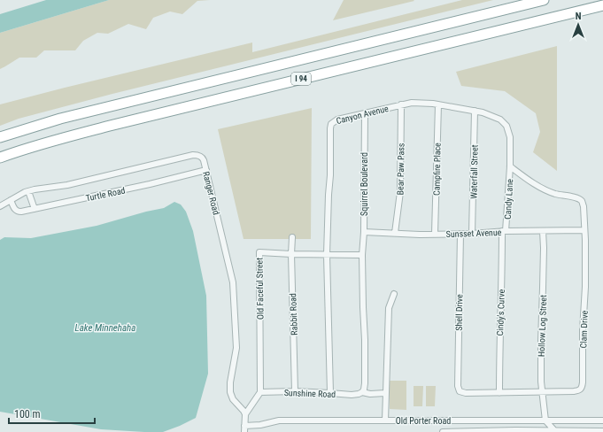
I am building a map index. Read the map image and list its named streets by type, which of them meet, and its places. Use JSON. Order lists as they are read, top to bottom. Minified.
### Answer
{"streets":{"highway":["I 94"],"street":["Canyon Avenue","Bear Paw Pass","Campfire Place","Waterfall Street","Squirrel Boulevard","Ranger Road","Turtle Road","Candy Lane","Sunsset Avenue","Old Faceful Street","Shell Drive","Cindy's Curve","Rabbit Road","Hollow Log Street","Clam Drive","Sunshine Road","Old Porter Road"]},"crossings":[["Canyon Avenue","Bear Paw Pass"],["Canyon Avenue","Campfire Place"],["Canyon Avenue","Waterfall Street"],["Canyon Avenue","Squirrel Boulevard"],["Canyon Avenue","Candy Lane"],["Canyon Avenue","Old Faceful Street"],["Canyon Avenue","Sunshine Road"],["Bear Paw Pass","Sunsset Avenue"],["Campfire Place","Sunsset Avenue"],["Waterfall Street","Sunsset Avenue"],["Squirrel Boulevard","Sunsset Avenue"],["Squirrel Boulevard","Old Faceful Street"],["Ranger Road","Turtle Road"],["Candy Lane","Sunsset Avenue"],["Candy Lane","Cindy's Curve"],["Sunsset Avenue","Shell Drive"],["Sunsset Avenue","Cindy's Curve"],["Sunsset Avenue","Hollow Log Street"],["Sunsset Avenue","Clam Drive"],["Old Faceful Street","Rabbit Road"],["Old Faceful Street","Sunshine Road"],["Shell Drive","Cindy's Curve"],["Rabbit Road","Sunshine Road"],["Hollow Log Street","Clam Drive"],["Hollow Log Street","Old Porter Road"]],"water":["Lake Minnehaha"],"scale_bar":"100 m","north":"top"}
